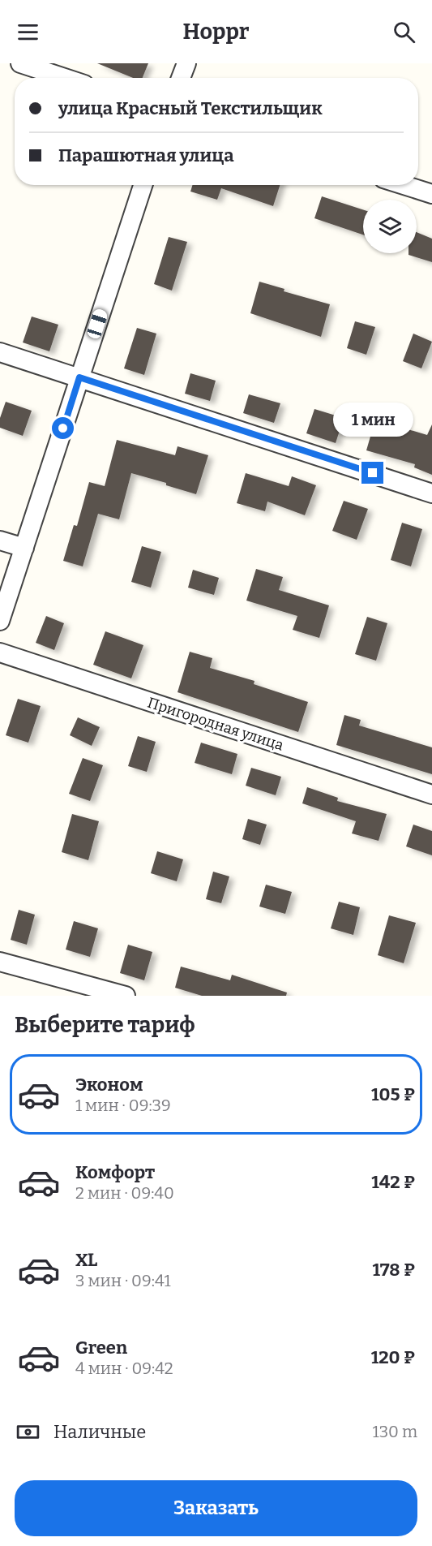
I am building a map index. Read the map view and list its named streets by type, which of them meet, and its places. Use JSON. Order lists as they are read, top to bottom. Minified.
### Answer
{"streets":{"street":["Пригородная улица"]},"page":{"header":"Hoppr","banner":["улица Красный Текстильщик","Парашютная улица"],"bubble":"1 мин","heading":"Выберите тариф","list":[{"name":"Эконом","note":"1 мин · 09:39","value":"105 ₽"},{"name":"Комфорт","note":"2 мин · 09:40","value":"142 ₽"},{"name":"XL","note":"3 мин · 09:41","value":"178 ₽"},{"name":"Green","note":"4 мин · 09:42","value":"120 ₽"}],"pay":["Наличные","130 m"],"buttons":"Заказать"}}
